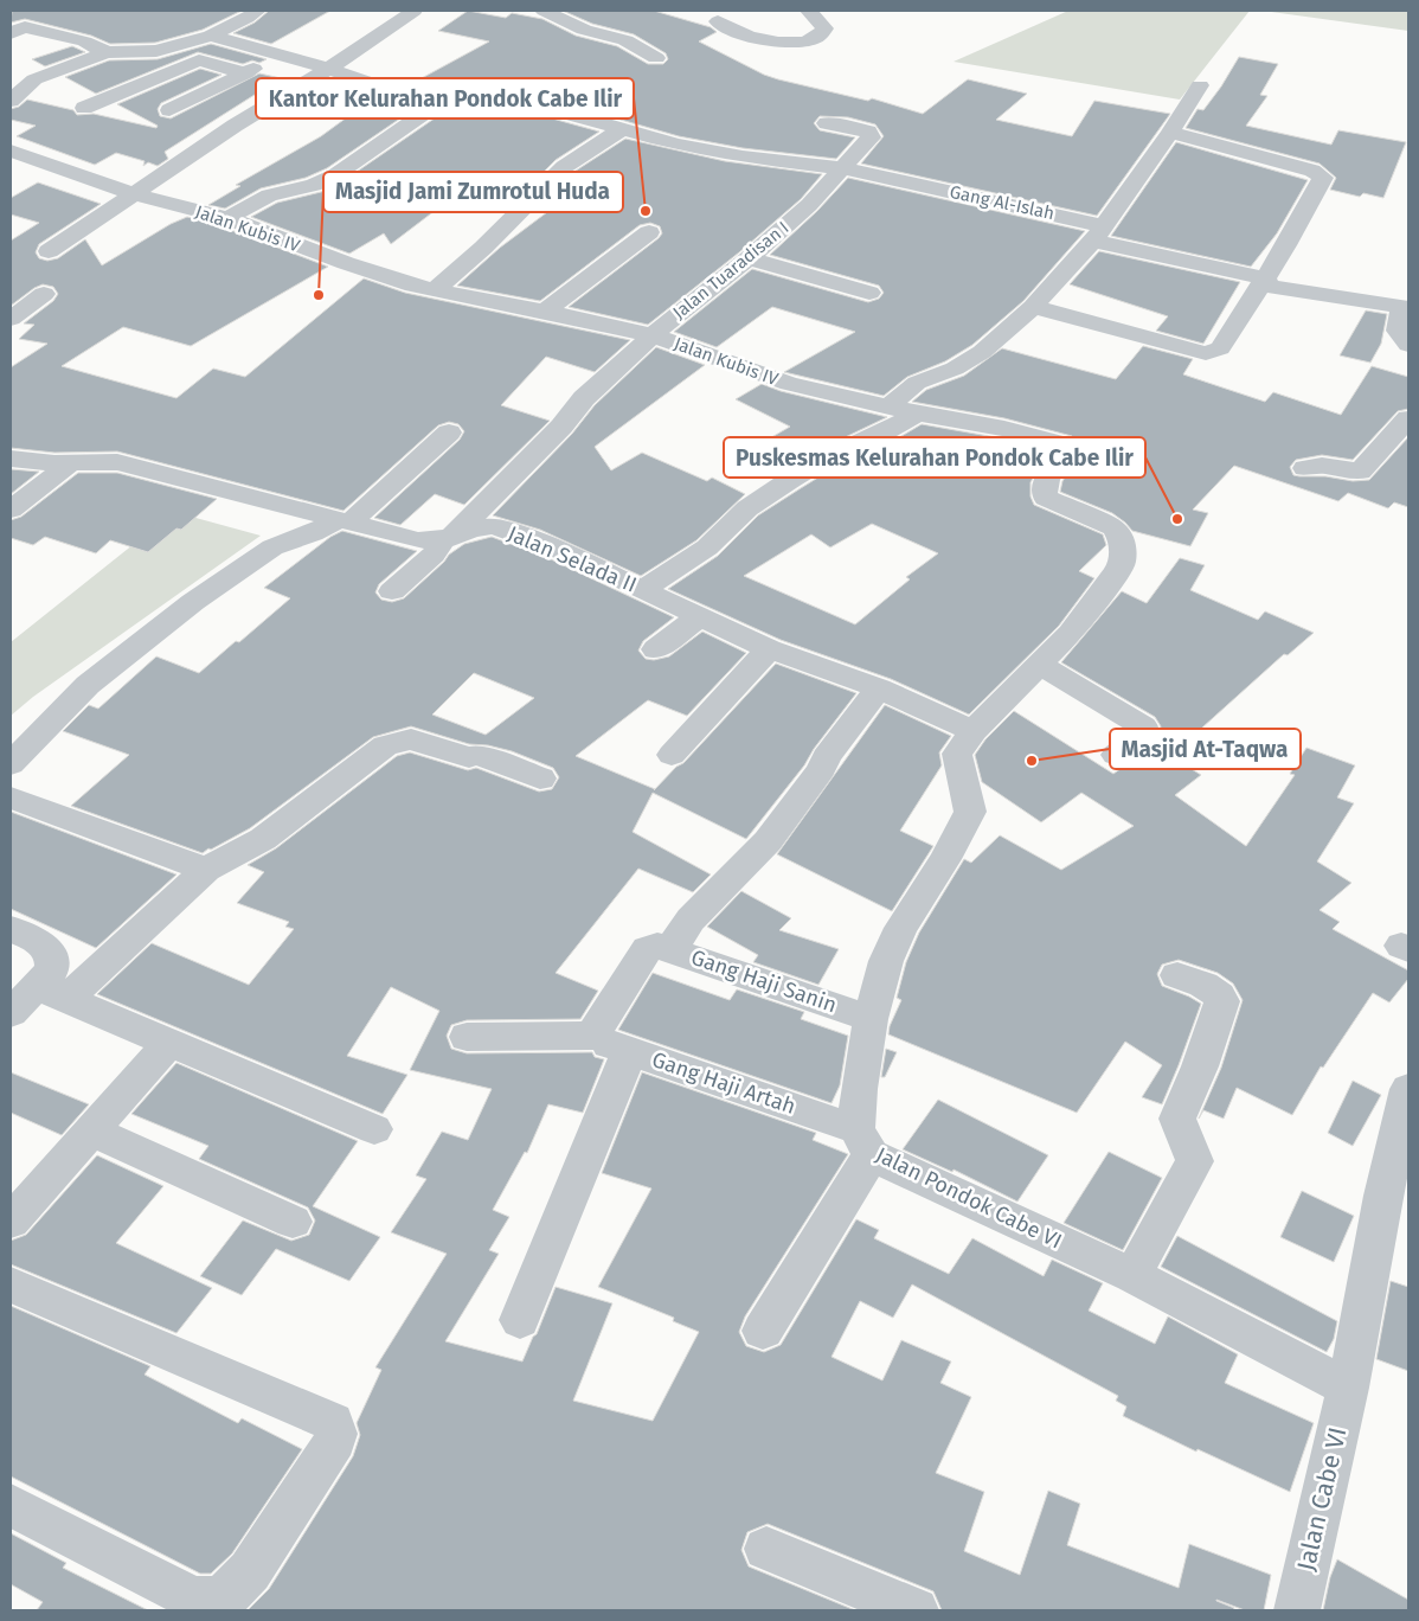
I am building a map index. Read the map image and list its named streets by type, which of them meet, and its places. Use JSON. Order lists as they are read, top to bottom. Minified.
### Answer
{"streets":{"street":["Gang Al-Islah","Jalan Kubis IV","Jalan Tuaradisan I","Jalan Selada II","Gang Haji Sanin","Gang Haji Artah","Jalan Pondok Cabe VI","Jalan Cabe VI"]},"crossings":[["Gang Al-Islah","Jalan Tuaradisan I"],["Jalan Kubis IV","Jalan Tuaradisan I"],["Jalan Kubis IV","Jalan Selada II"],["Jalan Kubis IV","Jalan Pondok Cabe VI"],["Jalan Tuaradisan I","Jalan Selada II"],["Jalan Selada II","Jalan Pondok Cabe VI"],["Gang Haji Sanin","Jalan Pondok Cabe VI"],["Gang Haji Artah","Jalan Pondok Cabe VI"],["Jalan Pondok Cabe VI","Jalan Cabe VI"]],"places":["Kantor Kelurahan Pondok Cabe Ilir","Masjid Jami Zumrotul Huda","Puskesmas Kelurahan Pondok Cabe Ilir","Masjid At-Taqwa"]}
